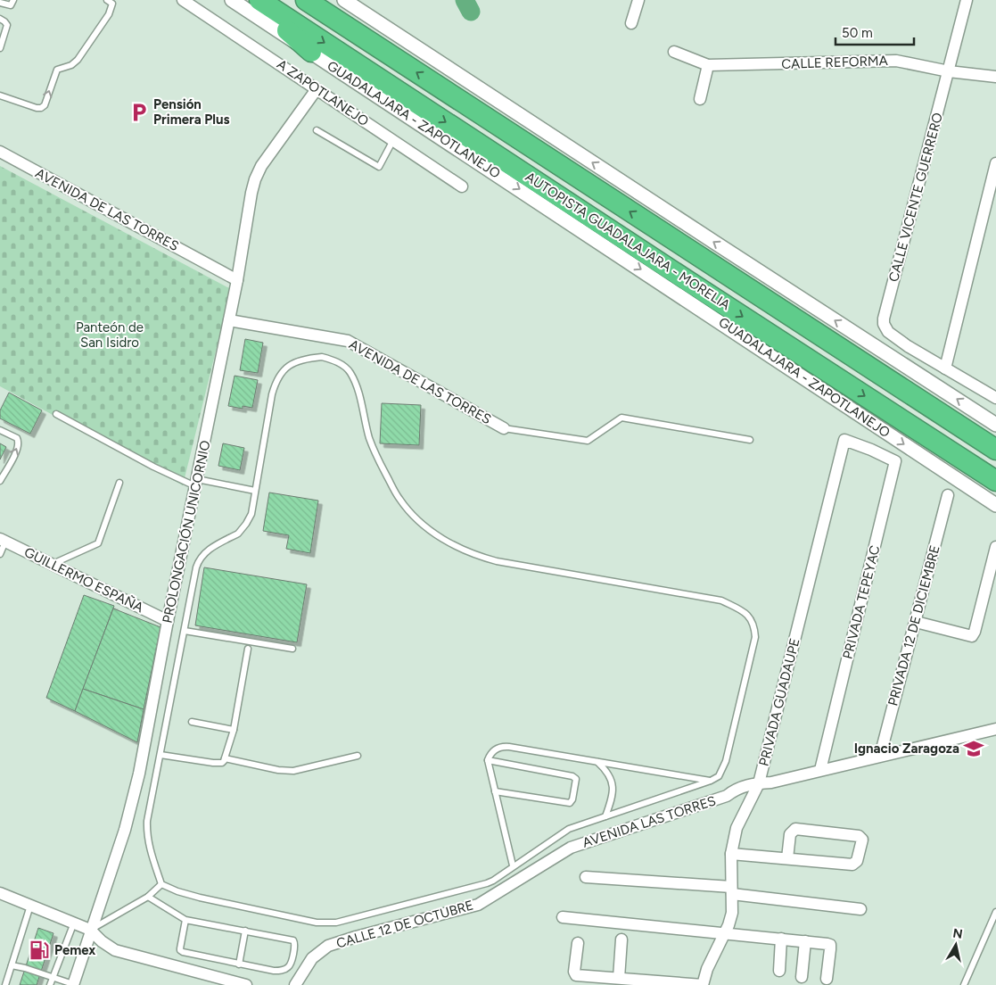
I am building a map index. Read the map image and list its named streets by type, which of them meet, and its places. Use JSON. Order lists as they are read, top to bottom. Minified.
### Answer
{"streets":{"highway":["AUTOPISTA GUADALAJARA - MORELIA"],"street":["CALLE REFORMA","A ZAPOTLANEJO","GUADALAJARA - ZAPOTLANEJO","CALLE VICENTE GUERRERO","AVENIDA DE LAS TORRES","PROLONGACIÓN UNICORNIO","GUILLERMO ESPAÑA","PRIVADA TEPEYAC","PRIVADA 12 DE DICIEMBRE","PRIVADA GUADAUPE","AVENIDA LAS TORRES","CALLE 12 DE OCTUBRE"]},"crossings":[["CALLE REFORMA","CALLE VICENTE GUERRERO"],["A ZAPOTLANEJO","PROLONGACIÓN UNICORNIO"],["AVENIDA DE LAS TORRES","PROLONGACIÓN UNICORNIO"],["PROLONGACIÓN UNICORNIO","GUILLERMO ESPAÑA"],["PRIVADA TEPEYAC","PRIVADA GUADAUPE"],["PRIVADA TEPEYAC","AVENIDA LAS TORRES"],["PRIVADA 12 DE DICIEMBRE","AVENIDA LAS TORRES"],["PRIVADA GUADAUPE","AVENIDA LAS TORRES"],["AVENIDA LAS TORRES","CALLE 12 DE OCTUBRE"]],"parks":["Panteón de San Isidro"],"places":{"parking":["Pensión Primera Plus"],"school or university":["Ignacio Zaragoza"],"fuel station":["Pemex"]},"scale_bar":"50 m","north":"top"}
